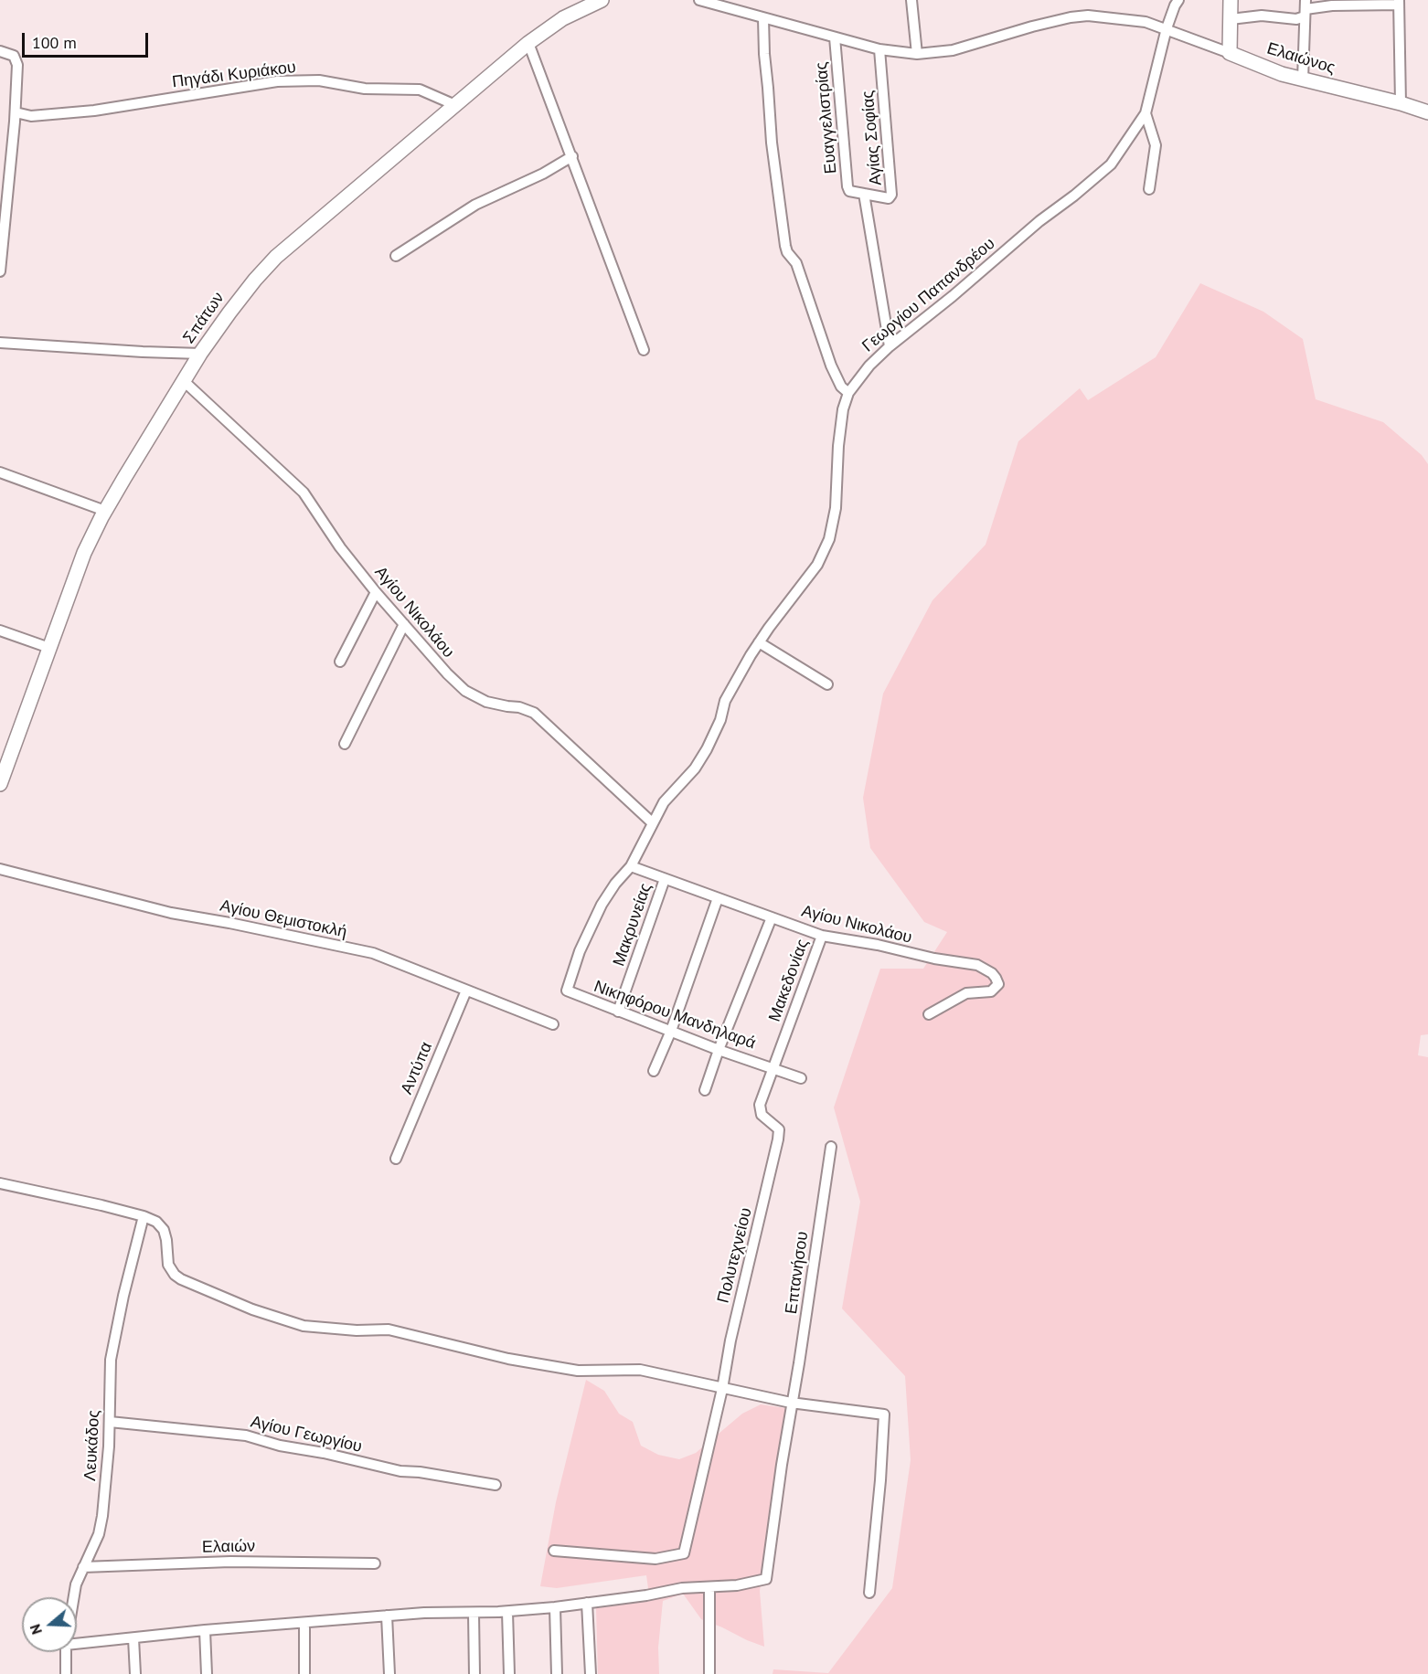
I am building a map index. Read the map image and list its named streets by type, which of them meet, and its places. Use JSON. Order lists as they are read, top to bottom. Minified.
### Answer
{"streets":{"main road":["Ελαιώνος","Σπάτων"],"street":["Πηγάδι Κυριάκου","Ευαγγελιστρίας","Αγίας Σοφίας","Γεωργίου Παπανδρέου","Αγίου Νικολάου","Αγίου Θεμιστοκλή","Μακρυνείας","Μακεδονίας","Νικηφόρου Μανδηλαρά","Αντύπα","Πολυτεχνείου","Επτανήσου","Αγίου Γεωργίου","Λευκάδος","Ελαιών"]},"crossings":[["Ελαιώνος","Ευαγγελιστρίας"],["Ελαιώνος","Αγίας Σοφίας"],["Ελαιώνος","Γεωργίου Παπανδρέου"],["Πηγάδι Κυριάκου","Σπάτων"],["Ευαγγελιστρίας","Αγίας Σοφίας"],["Γεωργίου Παπανδρέου","Αγίου Νικολάου"],["Γεωργίου Παπανδρέου","Νικηφόρου Μανδηλαρά"],["Σπάτων","Αγίου Νικολάου"],["Αγίου Νικολάου","Μακρυνείας"],["Αγίου Νικολάου","Μακεδονίας"],["Αγίου Θεμιστοκλή","Αντύπα"],["Μακρυνείας","Νικηφόρου Μανδηλαρά"],["Μακεδονίας","Νικηφόρου Μανδηλαρά"],["Μακεδονίας","Πολυτεχνείου"],["Αγίου Γεωργίου","Λευκάδος"],["Λευκάδος","Ελαιών"]],"scale_bar":"100 m","north":"left"}
